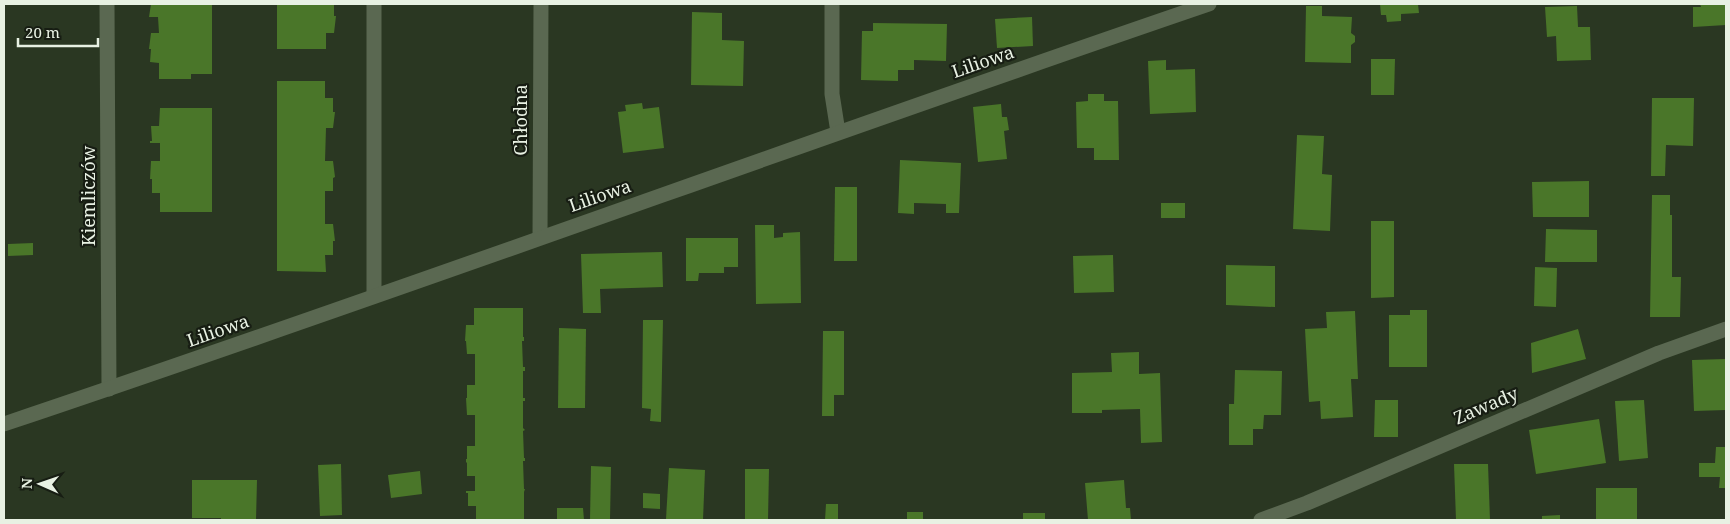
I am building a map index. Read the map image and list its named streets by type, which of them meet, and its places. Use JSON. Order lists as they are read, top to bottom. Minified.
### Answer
{"streets":{"street":["Liliowa","Chłodna","Kiemliczów","Zawady"]},"crossings":[["Liliowa","Chłodna"],["Liliowa","Kiemliczów"]],"scale_bar":"20 m","north":"left"}
